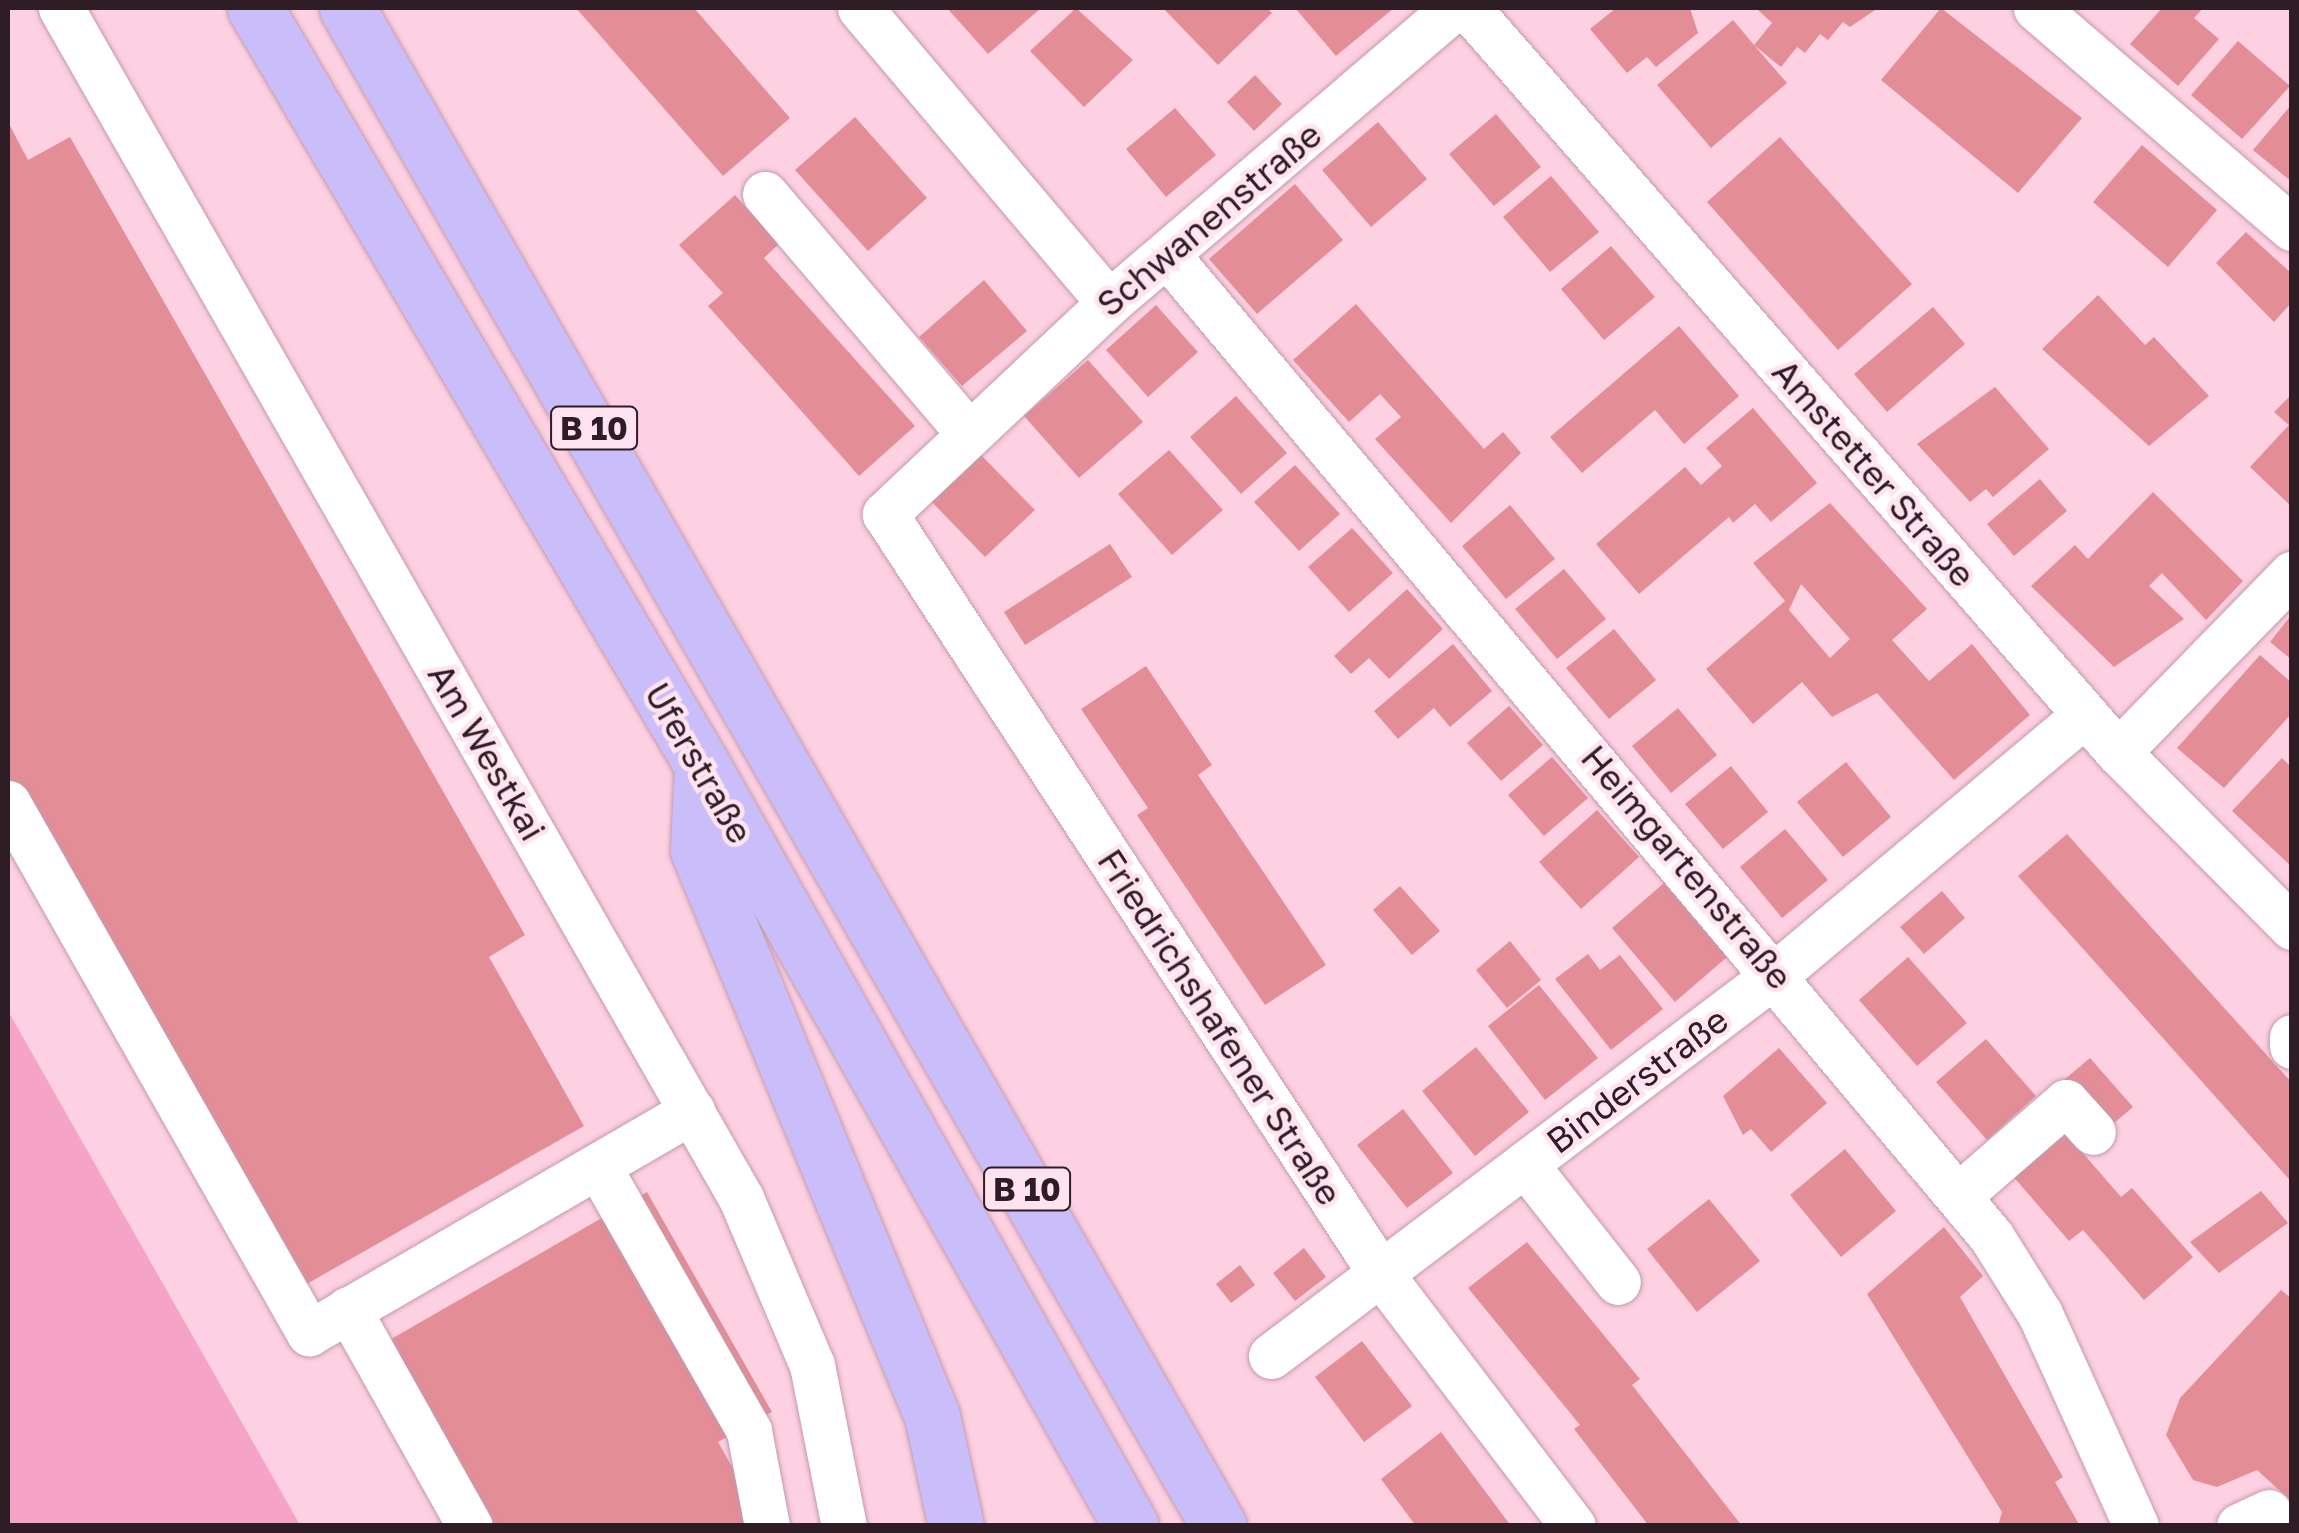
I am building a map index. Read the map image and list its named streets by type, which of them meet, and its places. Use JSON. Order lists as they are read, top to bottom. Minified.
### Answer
{"streets":{"highway":["B 10","Uferstraße"],"street":["Schwanenstraße","Amstetter Straße","Am Westkai","Heimgartenstraße","Friedrichshafener Straße","Binderstraße"]},"crossings":[["Schwanenstraße","Heimgartenstraße"],["Schwanenstraße","Friedrichshafener Straße"],["Amstetter Straße","Binderstraße"],["Heimgartenstraße","Binderstraße"],["Friedrichshafener Straße","Binderstraße"]]}
